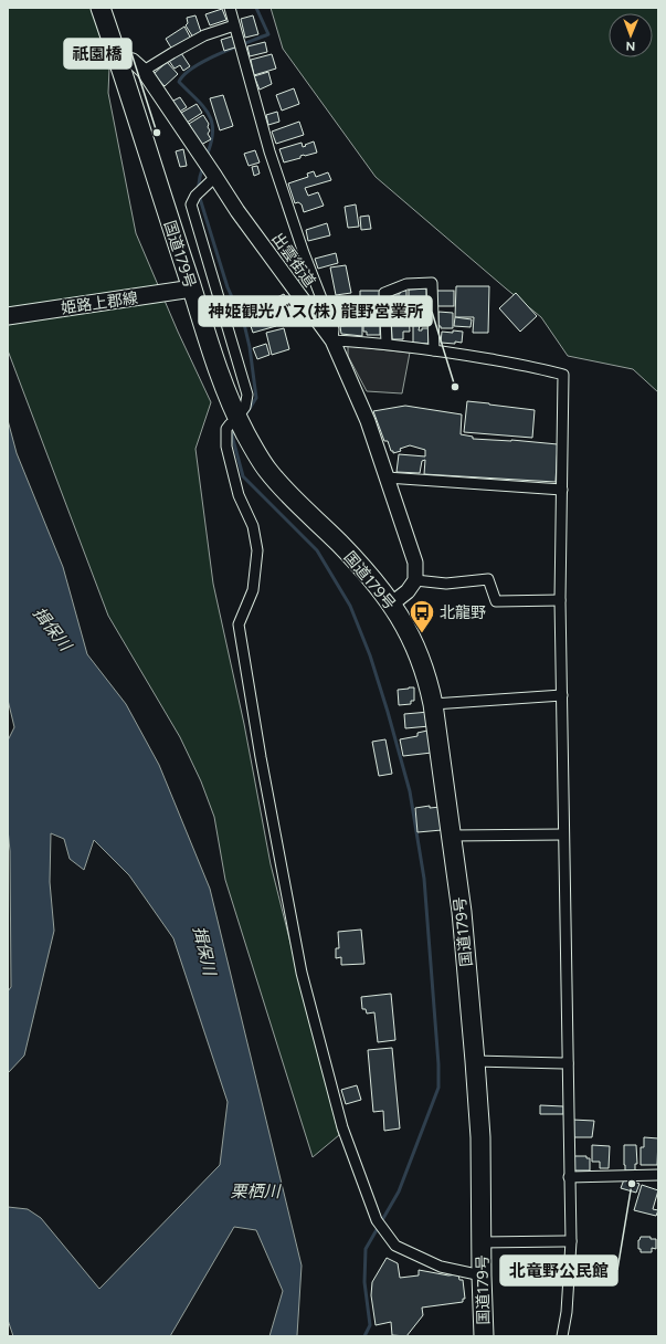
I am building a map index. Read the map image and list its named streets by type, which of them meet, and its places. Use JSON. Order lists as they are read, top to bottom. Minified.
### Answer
{"streets":{"highway":["国道179号"],"main road":["姫路上郡線"],"street":["出雲街道"]},"crossings":[["国道179号","出雲街道"],["国道179号","姫路上郡線"]],"water":["揖保川","栗栖川"],"places":{"other":["祇園橋","神姫観光バス(株) 龍野営業所","北竜野公民館"],"bus stop":["北龍野"]},"north":"bottom"}
